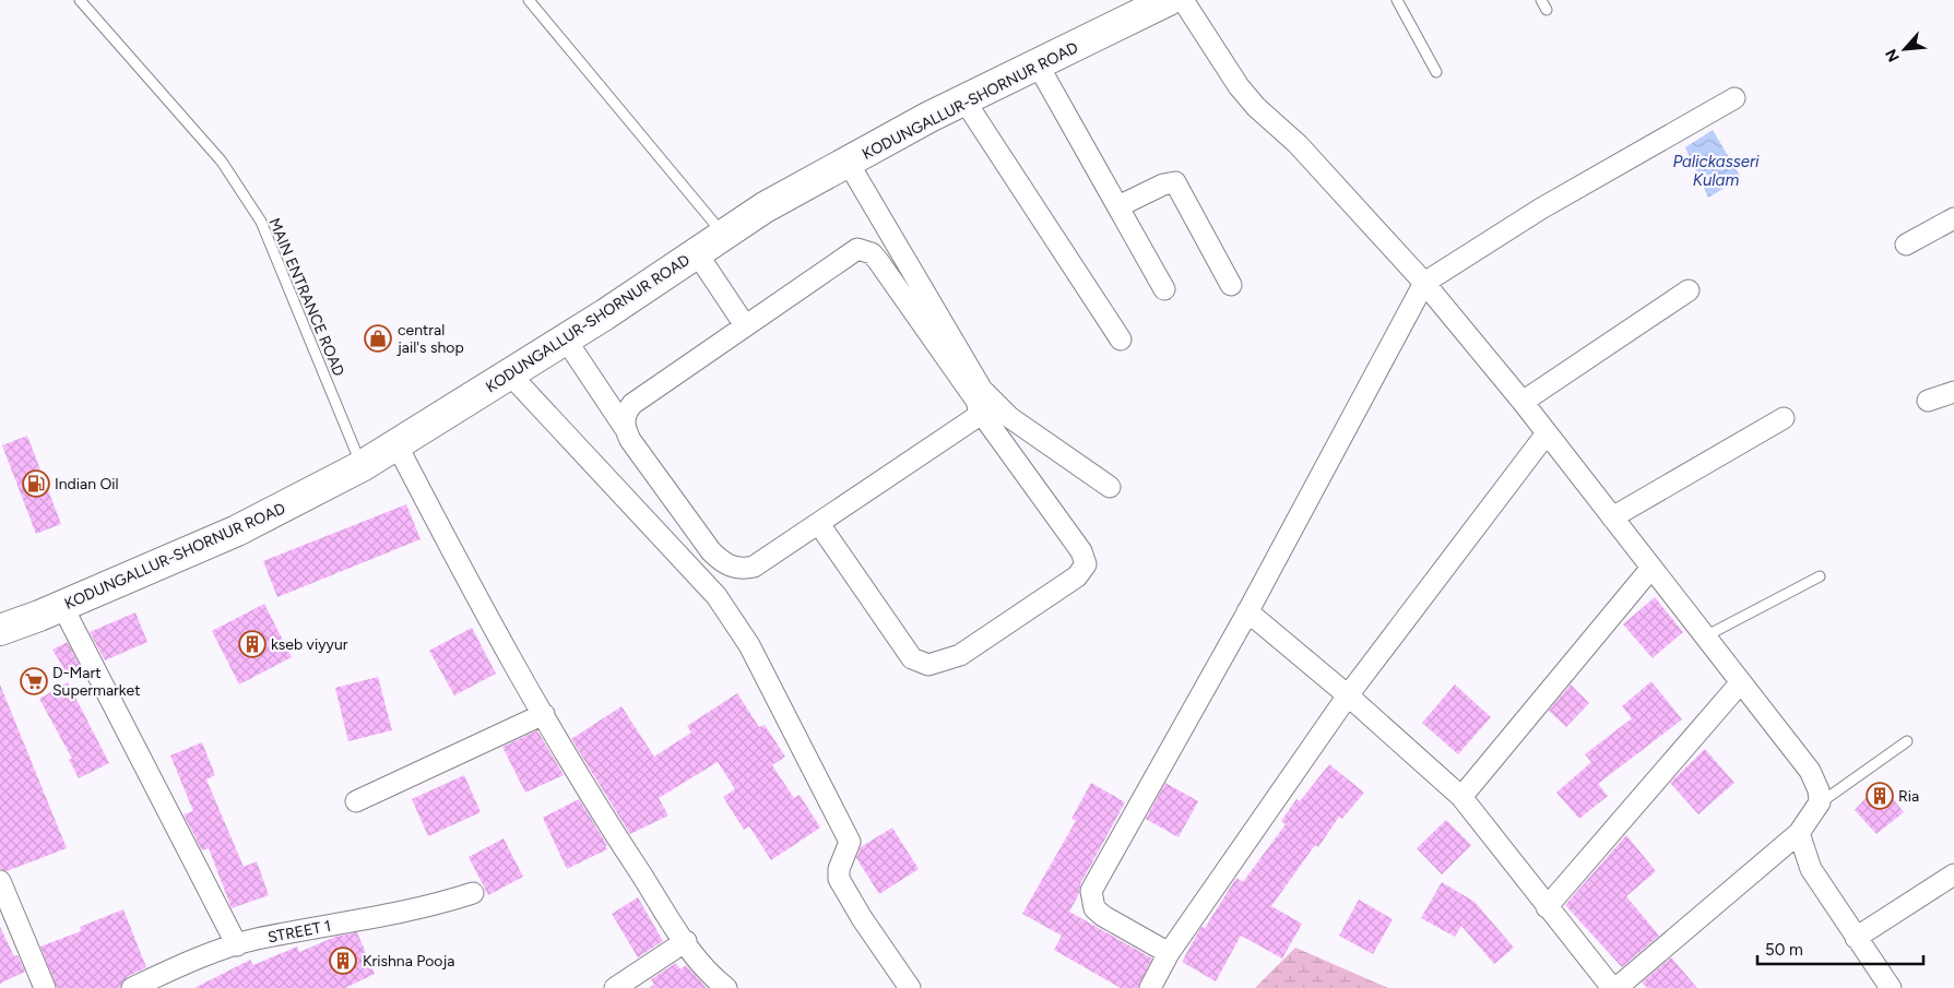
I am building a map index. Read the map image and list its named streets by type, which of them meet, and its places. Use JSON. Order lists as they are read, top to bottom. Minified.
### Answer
{"streets":{"main road":["KODUNGALLUR-SHORNUR ROAD"],"street":["STREET 1"],"lane":["MAIN ENTRANCE ROAD"]},"crossings":[["KODUNGALLUR-SHORNUR ROAD","MAIN ENTRANCE ROAD"]],"water":["Palickasseri Kulam"],"places":{"shop":["central jail's shop"],"fuel station":["Indian Oil"],"building":["kseb viyyur","Ria","Krishna Pooja"],"supermarket":["D-Mart Supermarket"]},"scale_bar":"50 m","north":"bottom left"}
